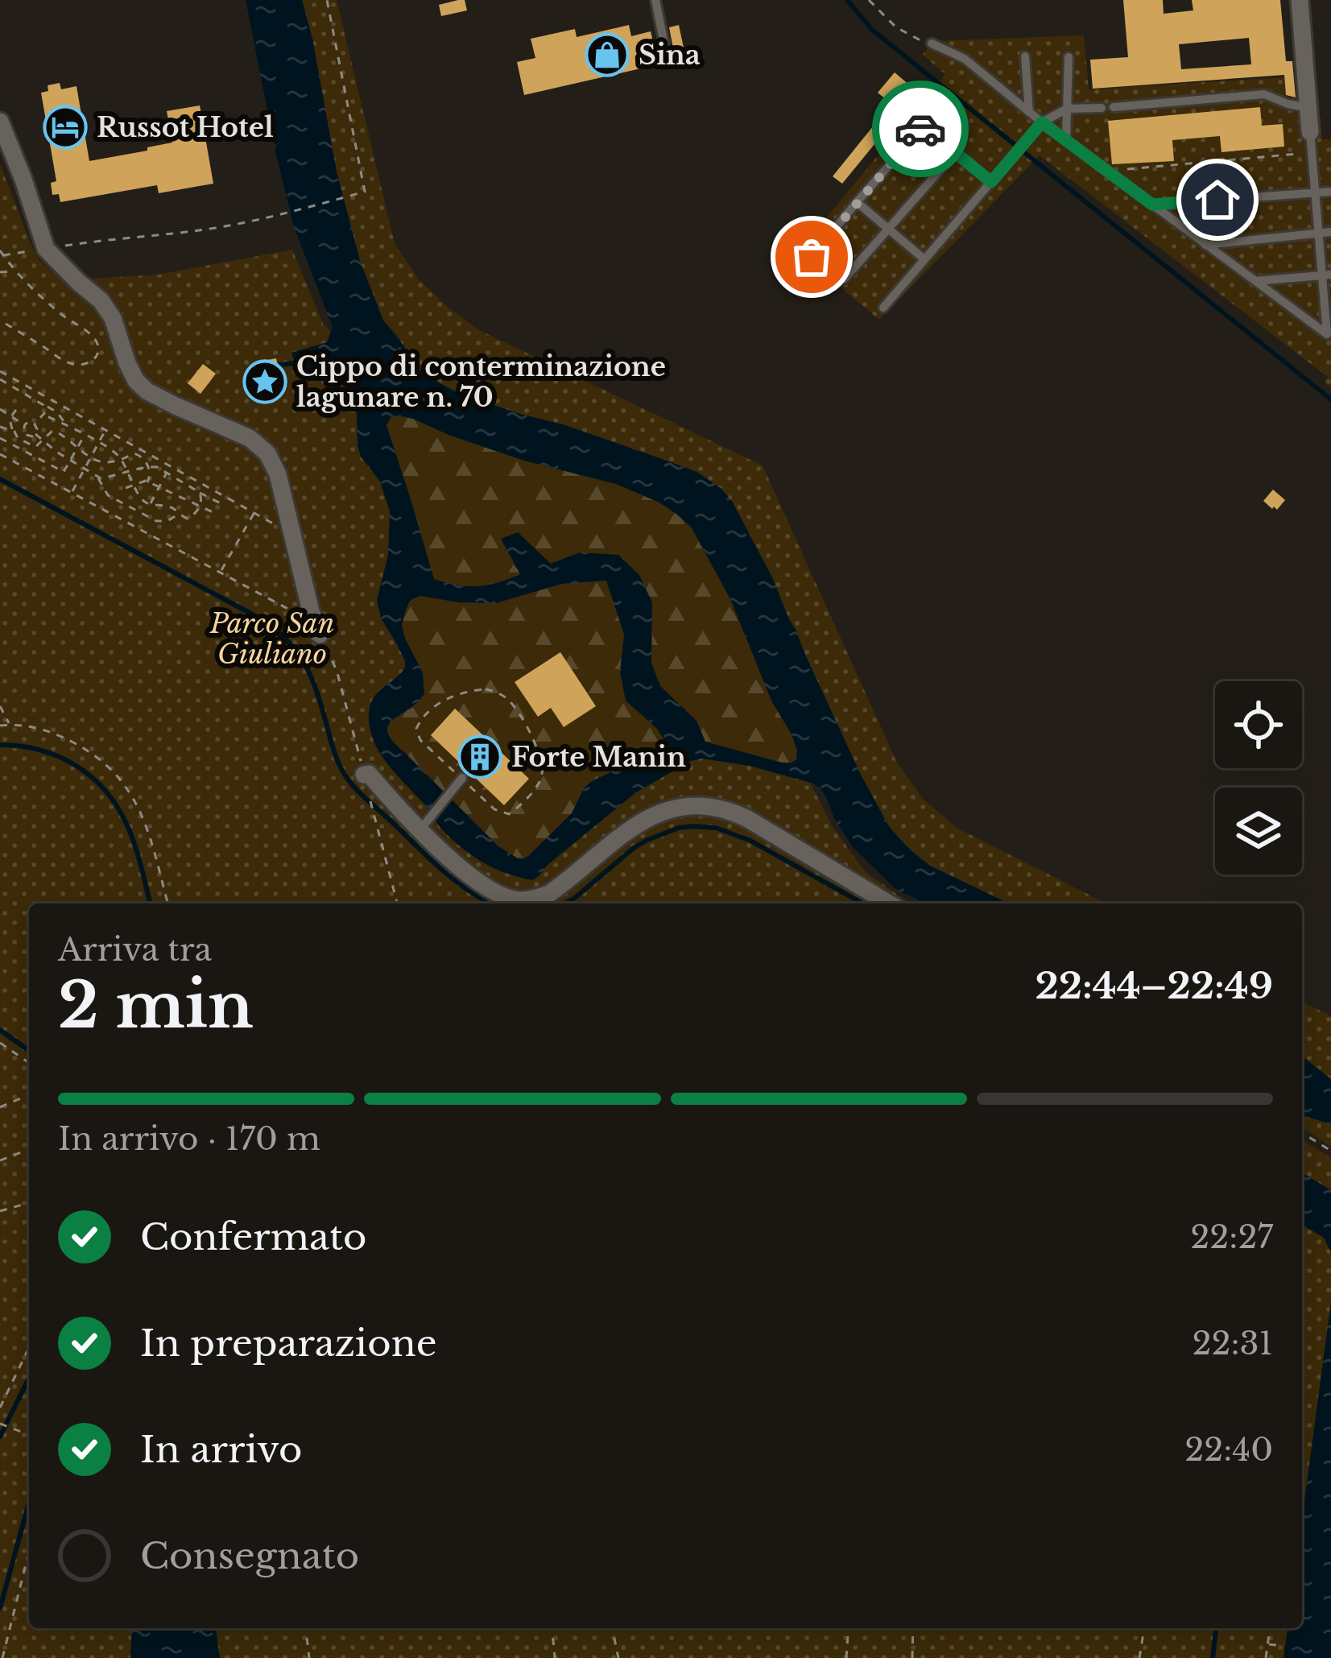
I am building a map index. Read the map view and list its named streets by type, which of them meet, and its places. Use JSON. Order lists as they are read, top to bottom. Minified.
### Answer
{"parks":["Parco San Giuliano"],"places":{"shop":["Sina"],"hotel":["Russot Hotel"],"place":["Cippo di conterminazione lagunare n. 70"],"building":["Forte Manin"]},"page":{"heading":["2 min","Arriva tra","22:44–22:49"],"bar":"In arrivo · 170 m","list":[["Confermato","22:27"],["In preparazione","22:31"],["In arrivo","22:40"],"Consegnato"]}}
